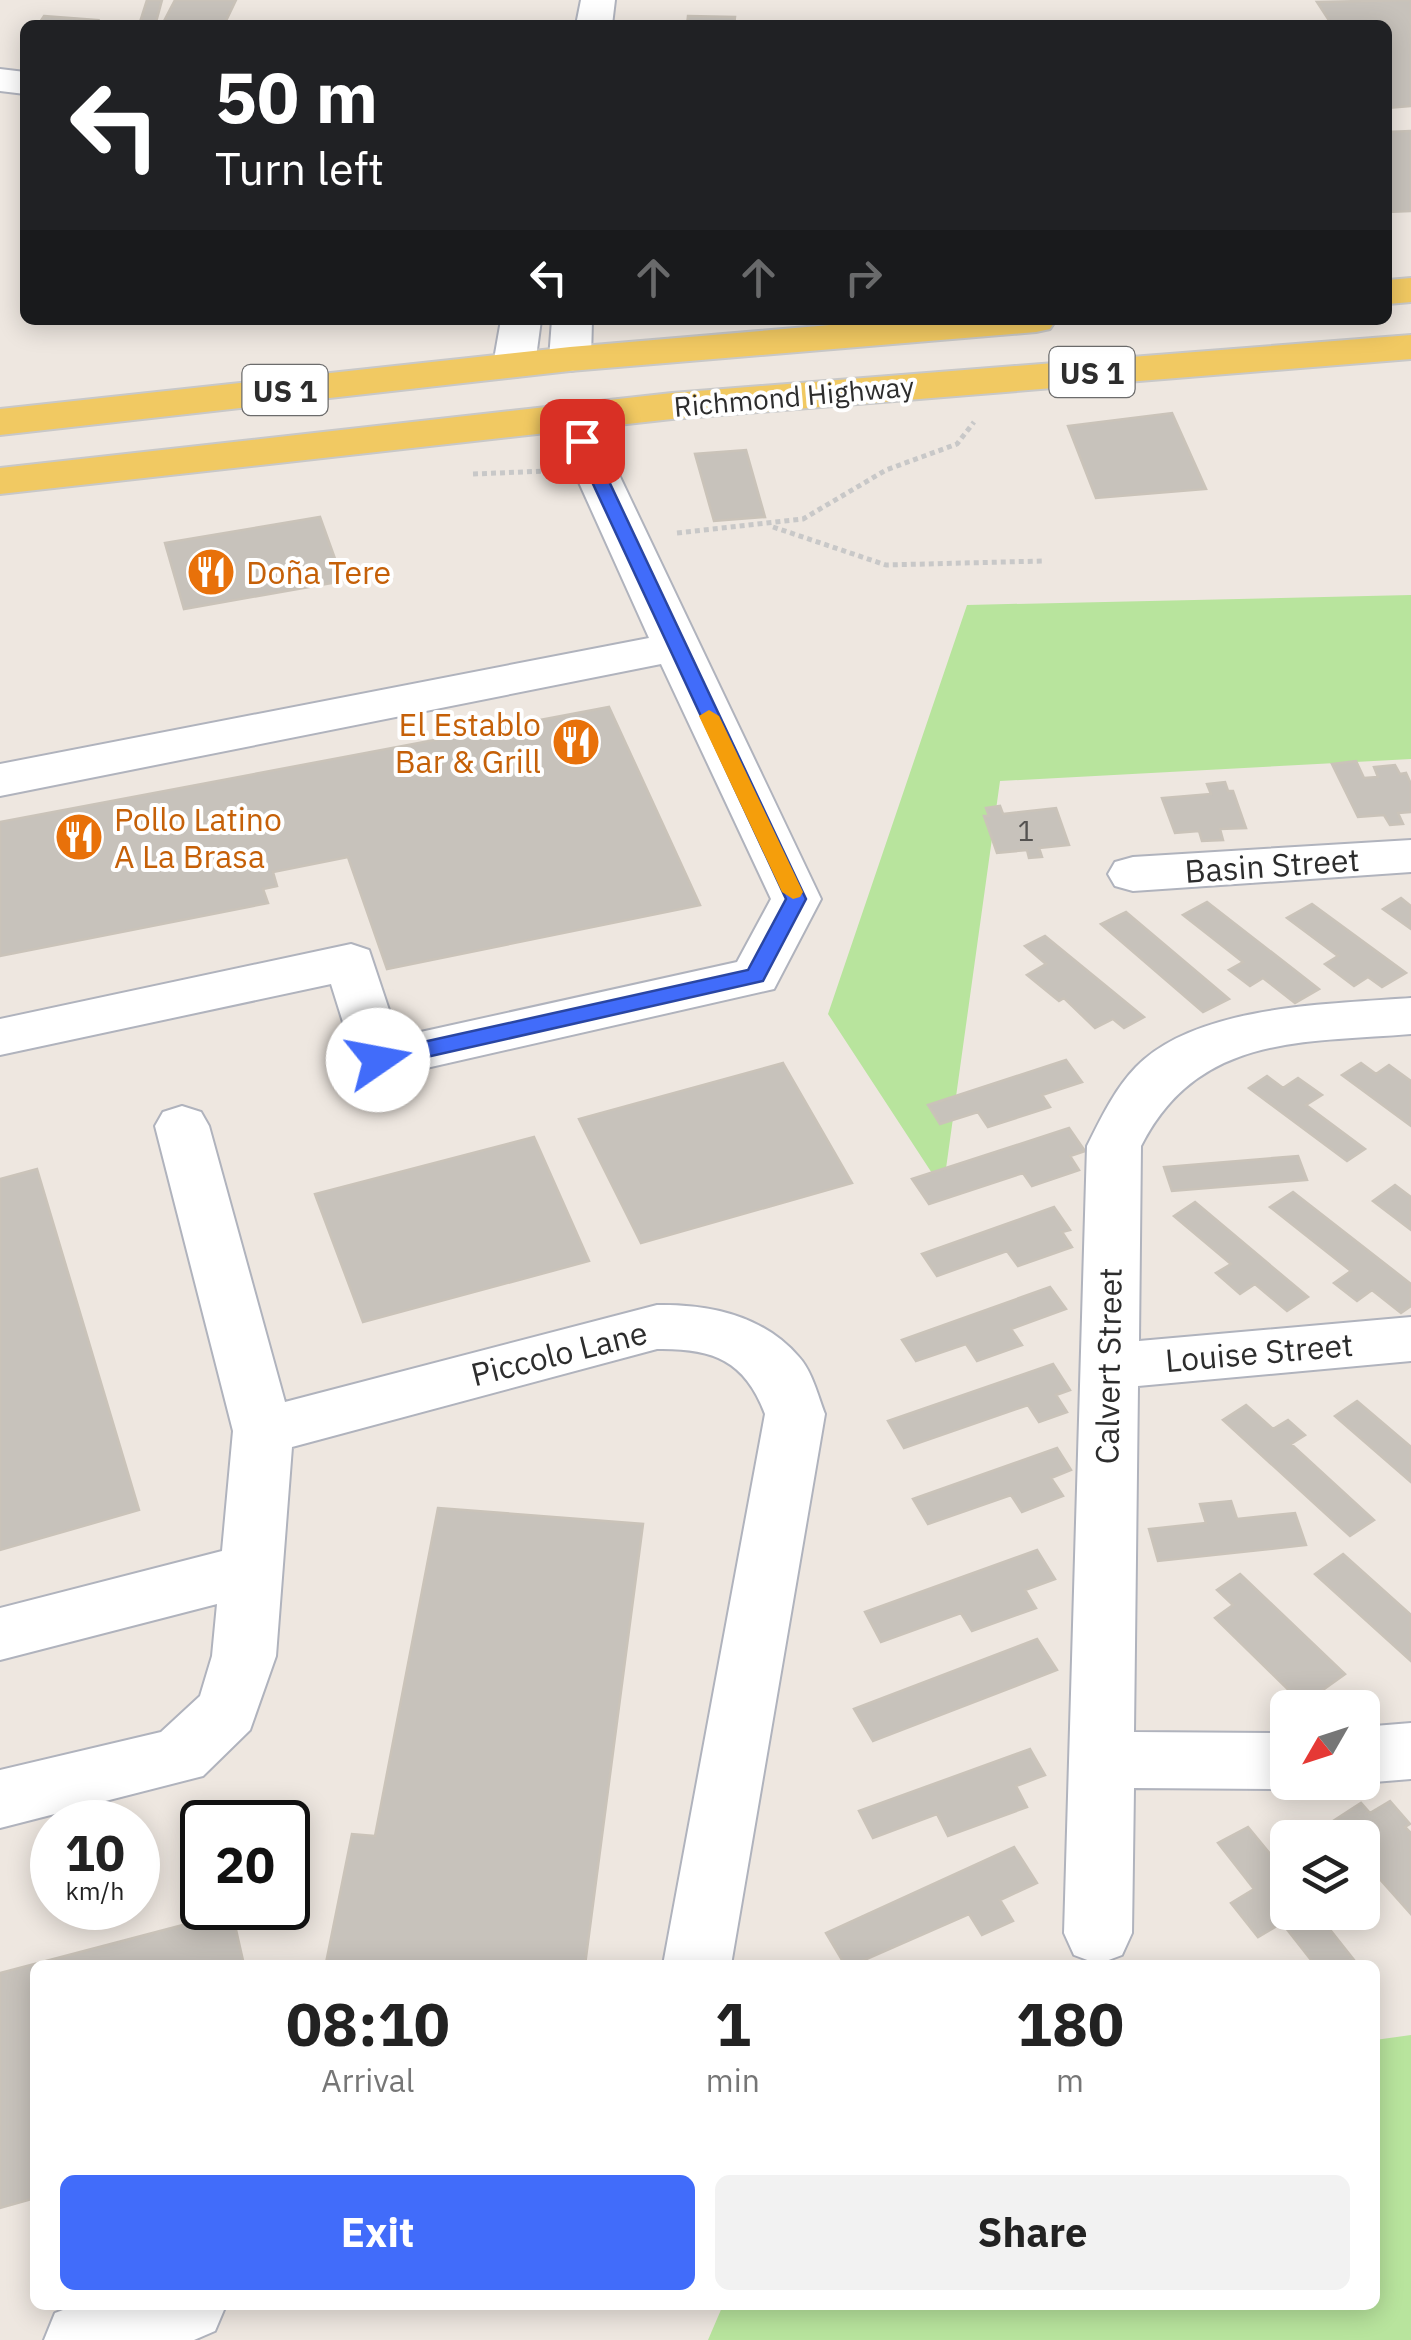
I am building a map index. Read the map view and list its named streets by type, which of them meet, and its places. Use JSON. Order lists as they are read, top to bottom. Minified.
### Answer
{"streets":{"main road":["US 1","Richmond Highway"],"street":["Basin Street","Louise Street","Piccolo Lane","Calvert Street"]},"crossings":[["Louise Street","Calvert Street"]],"places":{"restaurant":["Doña Tere","El Establo Bar & Grill","Pollo Latino A La Brasa"]},"house_numbers":["1"],"north":"bottom left","page":{"turn":["50 m","Turn left"],"speed":"10 km/h","limit":"20","eta":["08:10","Arrival","1","min","180","m"],"buttons":["Exit","Share"]}}
